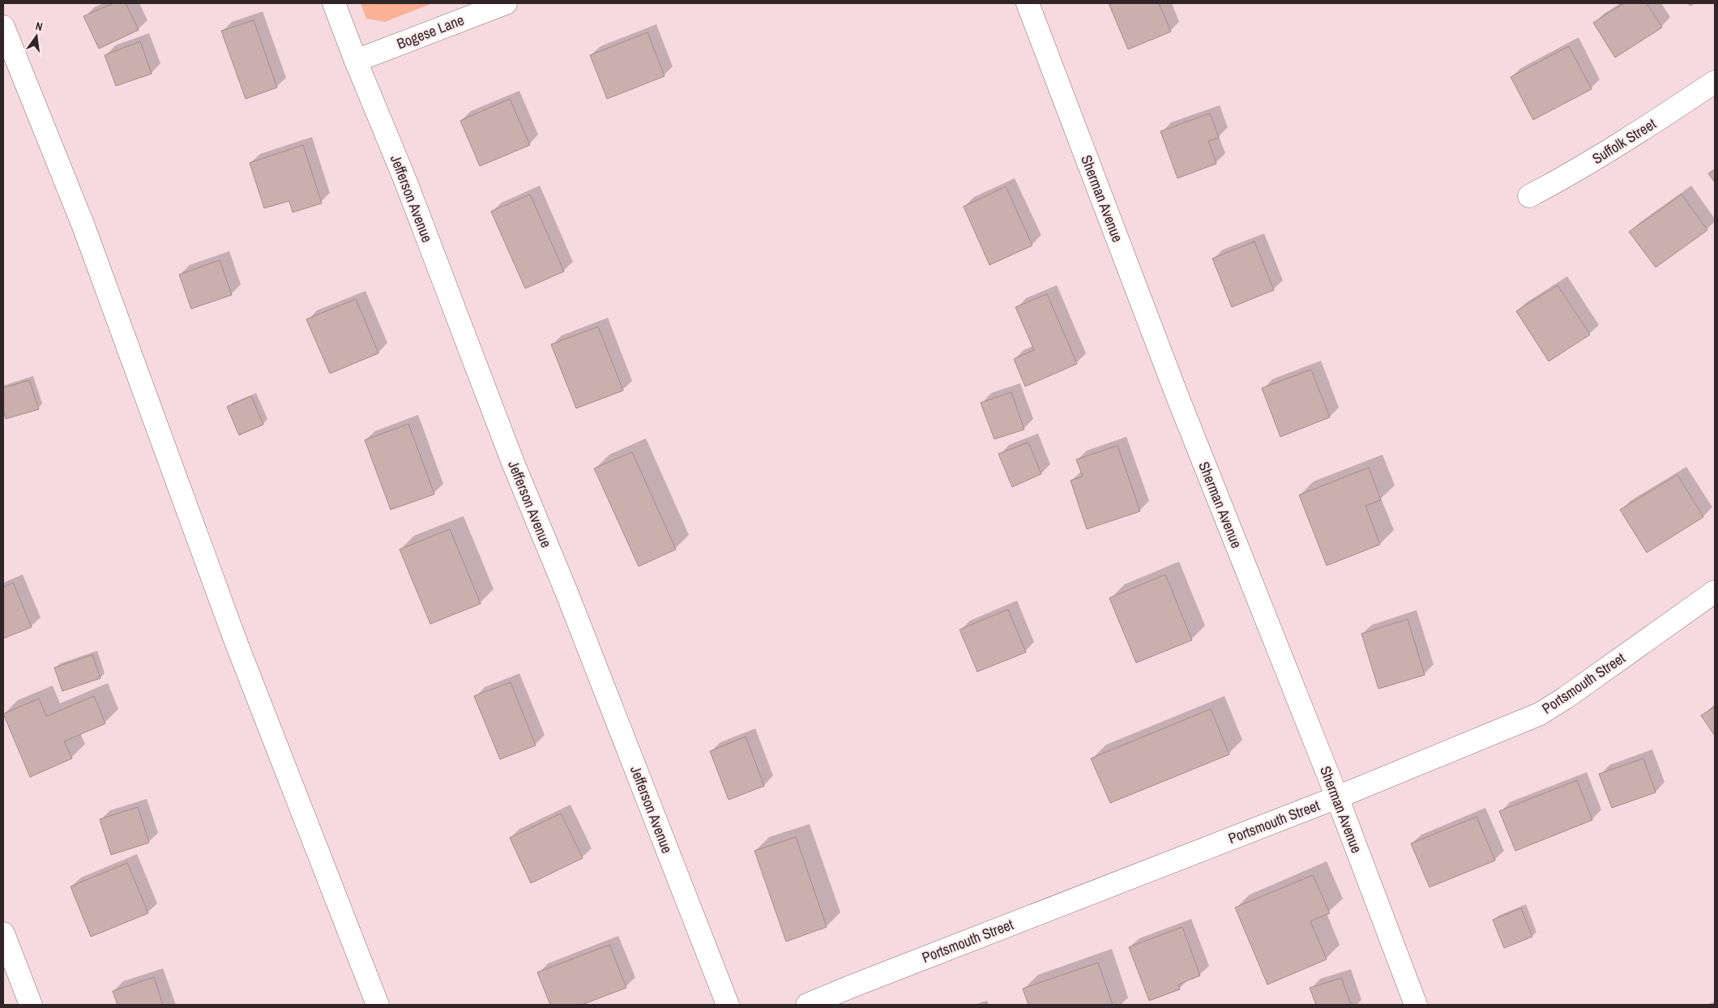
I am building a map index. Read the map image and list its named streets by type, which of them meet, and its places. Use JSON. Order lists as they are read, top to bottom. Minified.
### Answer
{"streets":{"street":["Bogese Lane","Suffolk Street","Jefferson Avenue","Sherman Avenue","Portsmouth Street"]},"crossings":[["Bogese Lane","Jefferson Avenue"],["Sherman Avenue","Portsmouth Street"]],"north":"top"}
